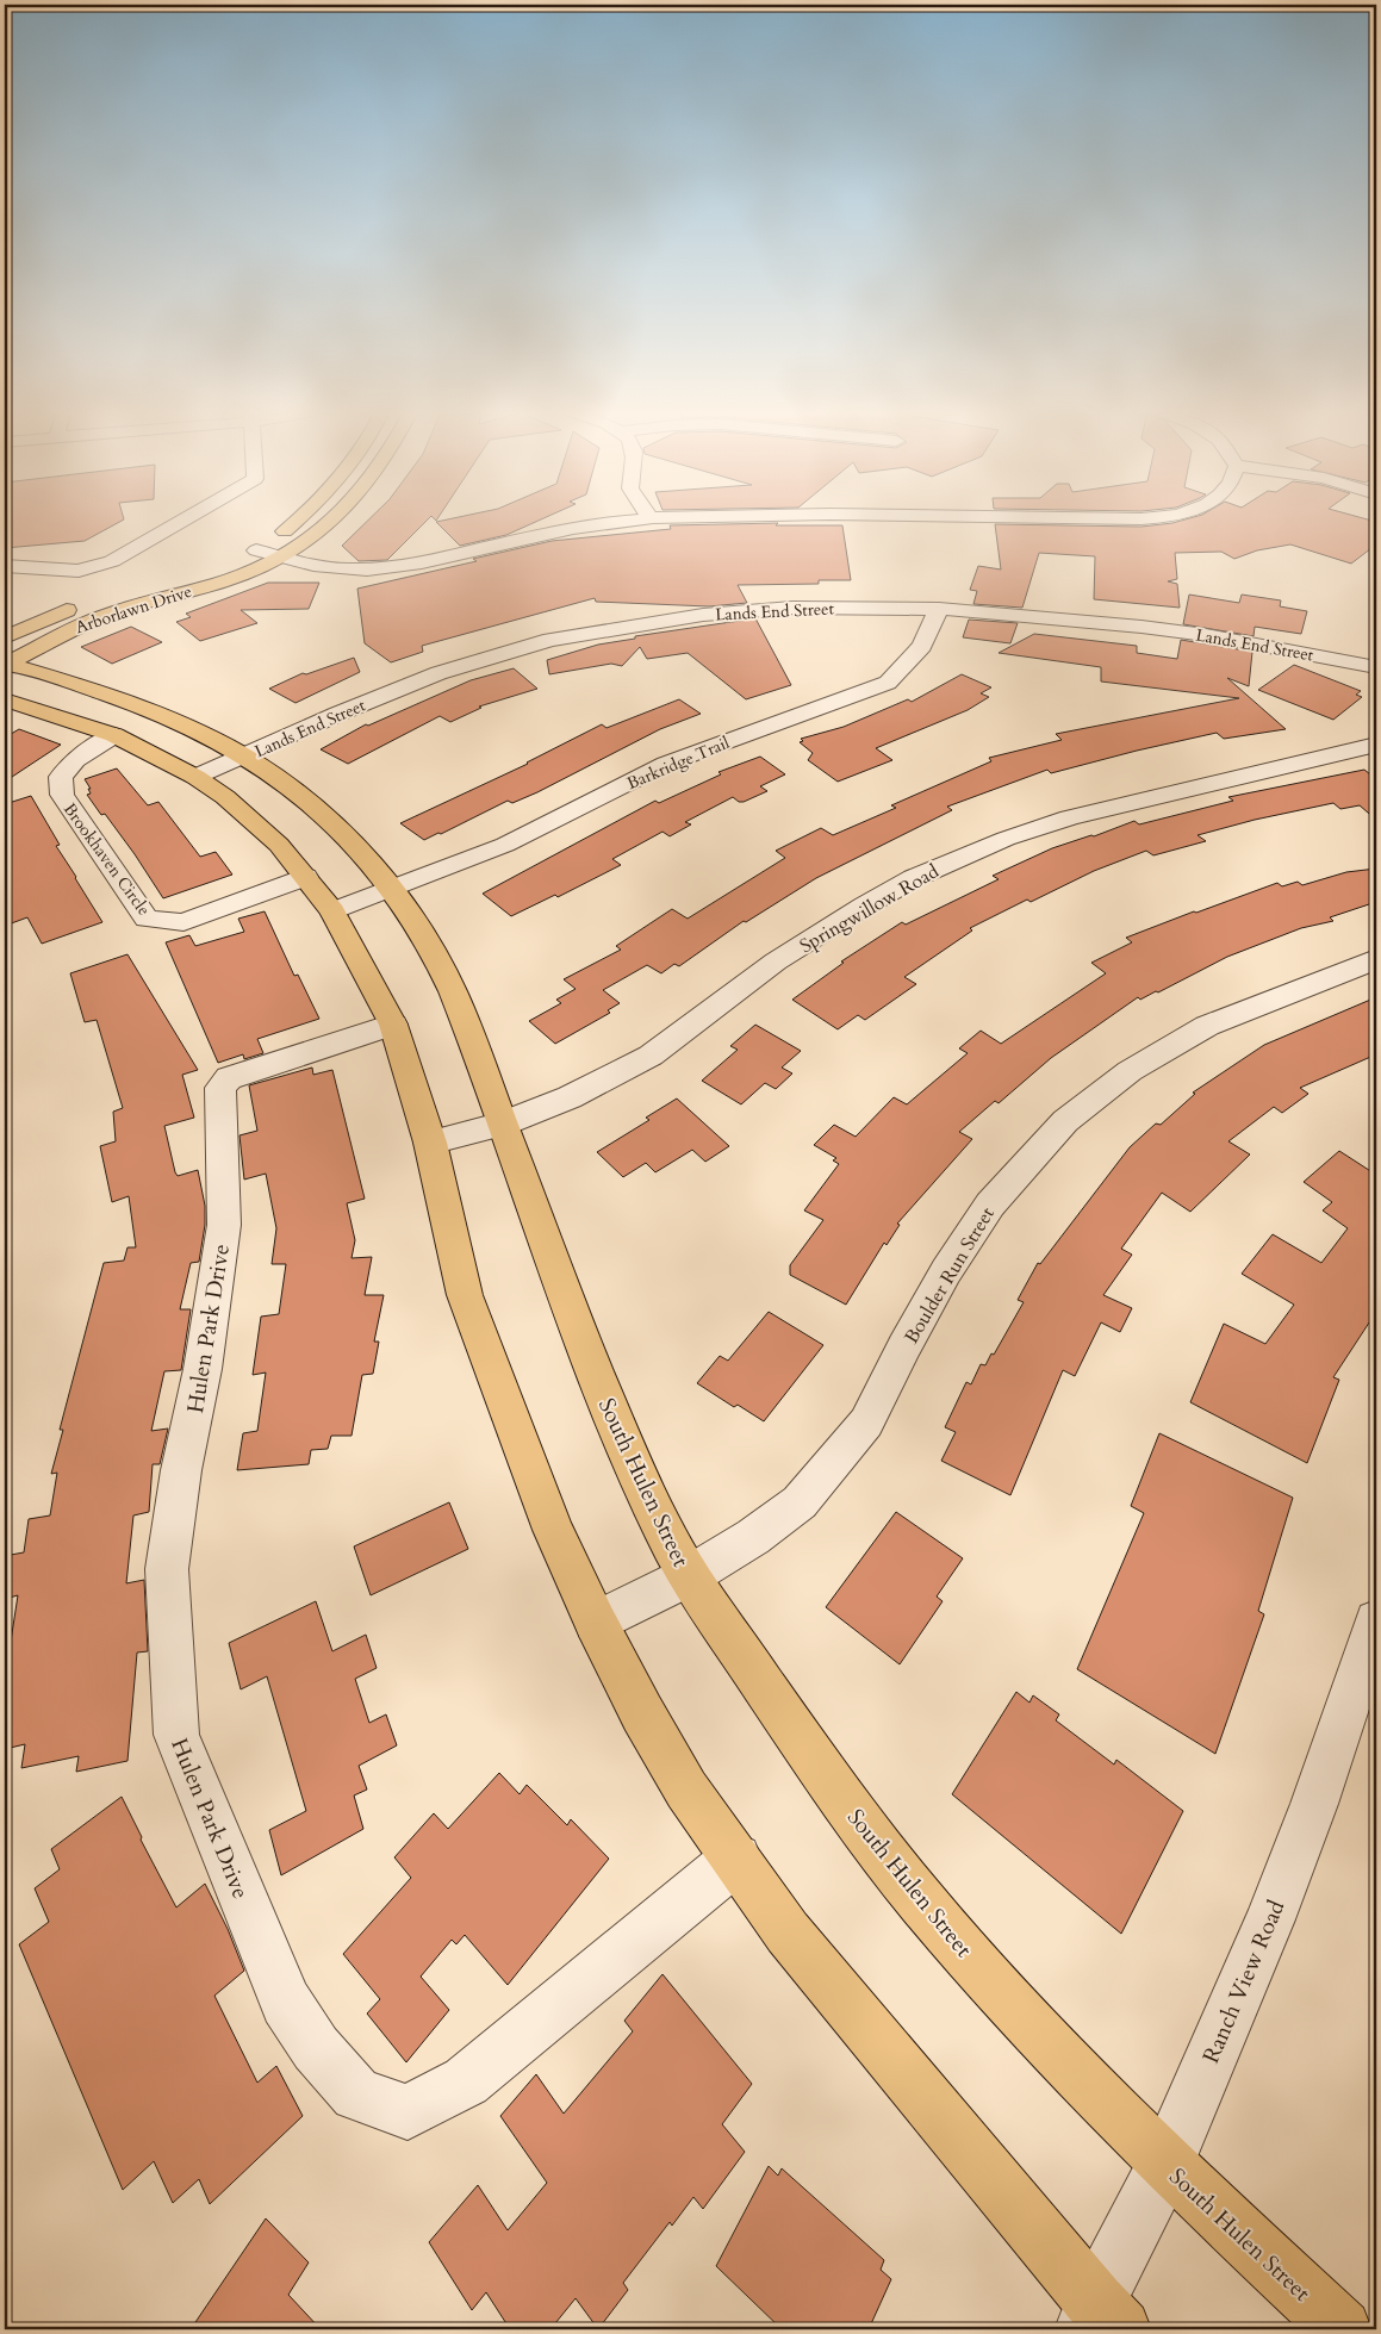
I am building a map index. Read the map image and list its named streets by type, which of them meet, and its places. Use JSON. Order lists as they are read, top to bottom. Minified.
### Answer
{"streets":{"main road":["Arborlawn Drive","South Hulen Street"],"street":["Lands End Street","Barkridge Trail","Brookhaven Circle","Springwillow Road","Boulder Run Street","Hulen Park Drive","Ranch View Road"]},"crossings":[["Arborlawn Drive","South Hulen Street"],["Lands End Street","Barkridge Trail"],["Lands End Street","South Hulen Street"],["Barkridge Trail","South Hulen Street"],["Springwillow Road","South Hulen Street"],["Boulder Run Street","South Hulen Street"],["South Hulen Street","Ranch View Road"]]}
